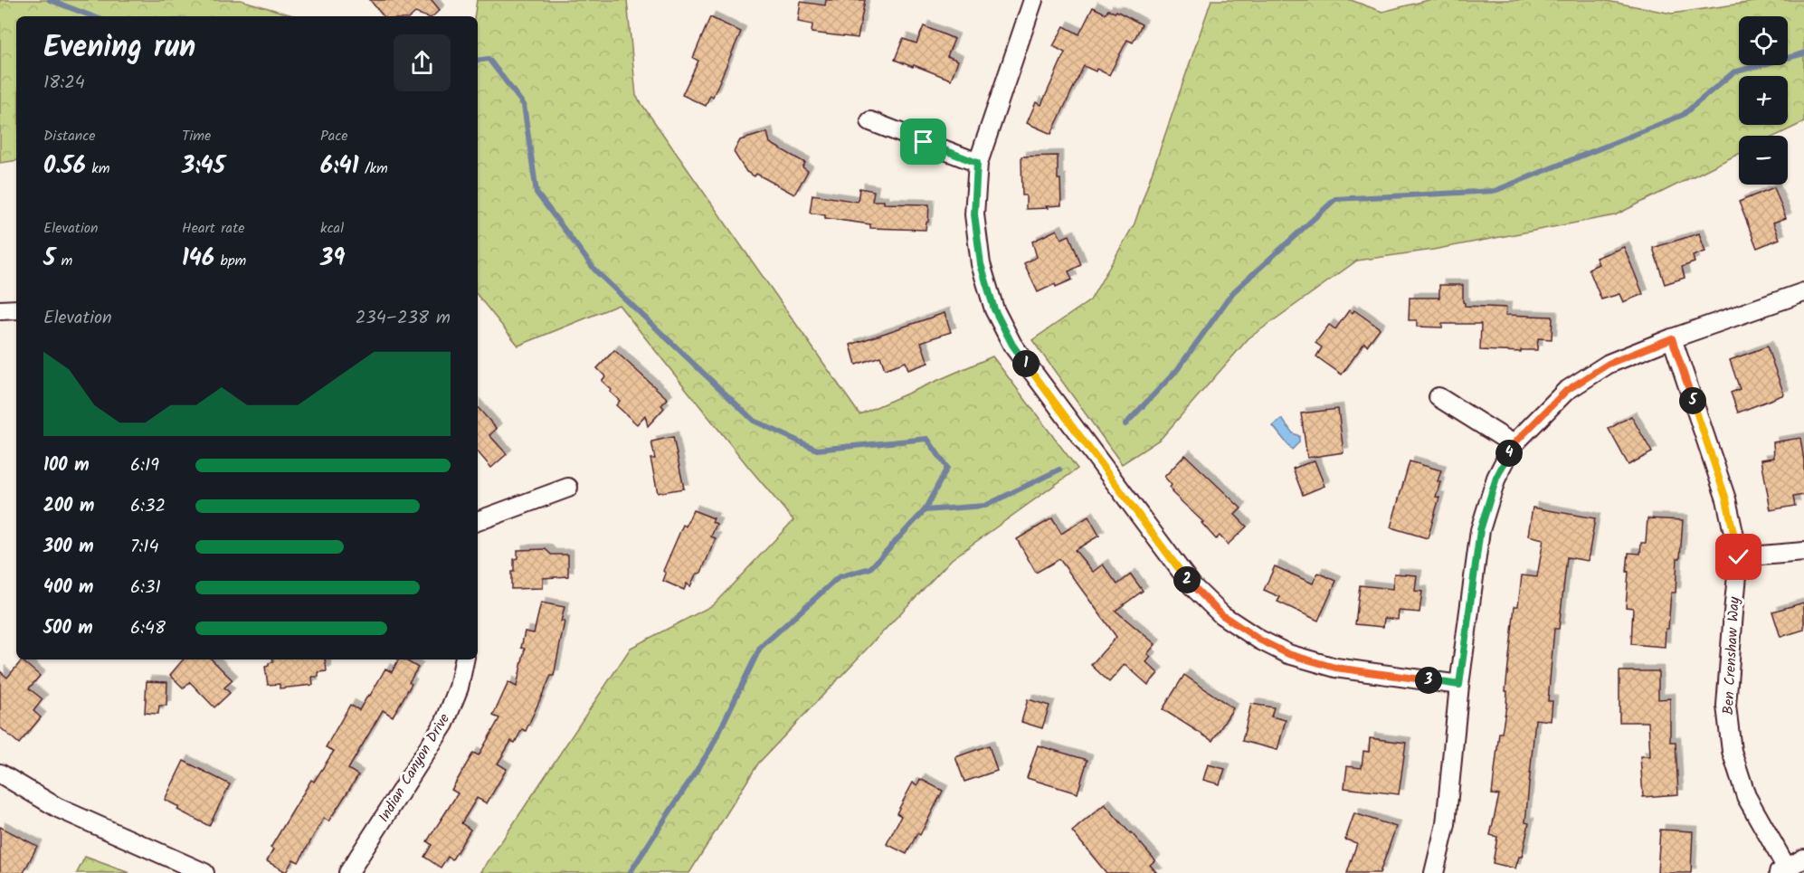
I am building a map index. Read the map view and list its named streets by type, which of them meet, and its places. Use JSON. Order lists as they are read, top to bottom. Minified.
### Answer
{"streets":{"street":["Ben Crenshaw Way","Indian Canyon Drive"]},"page":{"map_buttons":["+","−"],"heading":["Evening run","18:24"],"stats":[["Distance","0.56 km"],["Time","3:45"],["Pace","6:41 /km"],["Elevation","5 m"],["Heart rate","146 bpm"],["kcal","39"]],"chart":["Elevation","234–238 m"],"pins":["1","5","4","2","3"],"list":[{"name":"100 m","note":"6:19"},{"name":"200 m","note":"6:32"},{"name":"300 m","note":"7:14"},{"name":"400 m","note":"6:31"},{"name":"500 m","note":"6:48"}]}}
